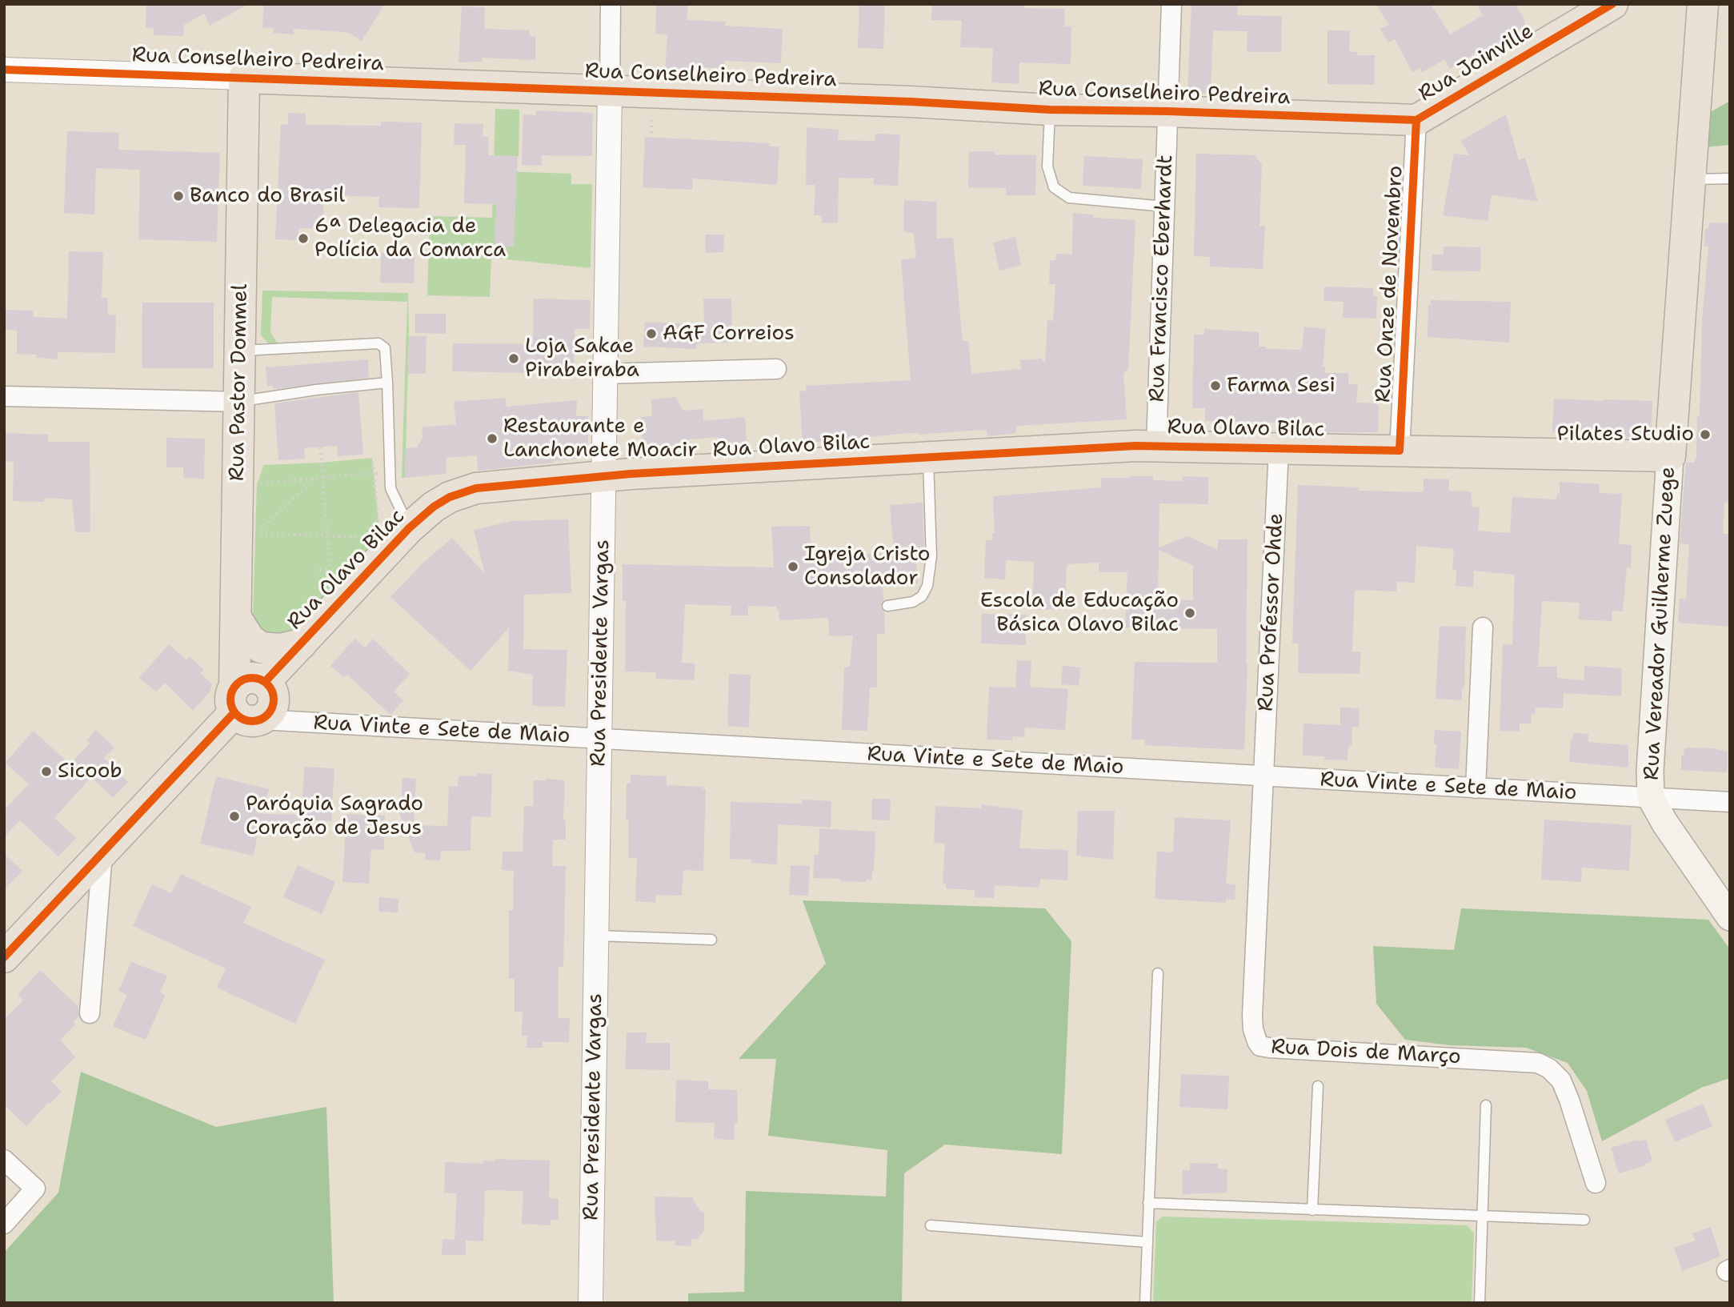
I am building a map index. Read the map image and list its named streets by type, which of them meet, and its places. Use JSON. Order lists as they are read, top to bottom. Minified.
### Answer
{"streets":{"main road":["Rua Conselheiro Pedreira","Rua Joinville","Rua Pastor Dommel","Rua Olavo Bilac","Rua Vereador Guilherme Zuege"],"street":["Rua Francisco Eberhardt","Rua Onze de Novembro","Rua Professor Ohde","Rua Presidente Vargas","Rua Vinte e Sete de Maio","Rua Dois de Março"]},"crossings":[["Rua Conselheiro Pedreira","Rua Joinville"],["Rua Conselheiro Pedreira","Rua Francisco Eberhardt"],["Rua Conselheiro Pedreira","Rua Onze de Novembro"],["Rua Conselheiro Pedreira","Rua Pastor Dommel"],["Rua Conselheiro Pedreira","Rua Presidente Vargas"],["Rua Joinville","Rua Onze de Novembro"],["Rua Francisco Eberhardt","Rua Olavo Bilac"],["Rua Onze de Novembro","Rua Olavo Bilac"],["Rua Pastor Dommel","Rua Olavo Bilac"],["Rua Pastor Dommel","Rua Vinte e Sete de Maio"],["Rua Olavo Bilac","Rua Professor Ohde"],["Rua Olavo Bilac","Rua Vereador Guilherme Zuege"],["Rua Olavo Bilac","Rua Presidente Vargas"],["Rua Olavo Bilac","Rua Vinte e Sete de Maio"],["Rua Professor Ohde","Rua Vinte e Sete de Maio"],["Rua Professor Ohde","Rua Dois de Março"],["Rua Vereador Guilherme Zuege","Rua Vinte e Sete de Maio"],["Rua Presidente Vargas","Rua Vinte e Sete de Maio"],["Rua Vinte e Sete de Maio","Rua Dois de Março"]],"places":["Banco do Brasil","6ª Delegacia de Polícia da Comarca","AGF Correios","Loja Sakae Pirabeiraba","Farma Sesi","Pilates Studio","Restaurante e Lanchonete Moacir","Igreja Cristo Consolador","Escola de Educação Básica Olavo Bilac","Sicoob","Paróquia Sagrado Coração de Jesus"]}
